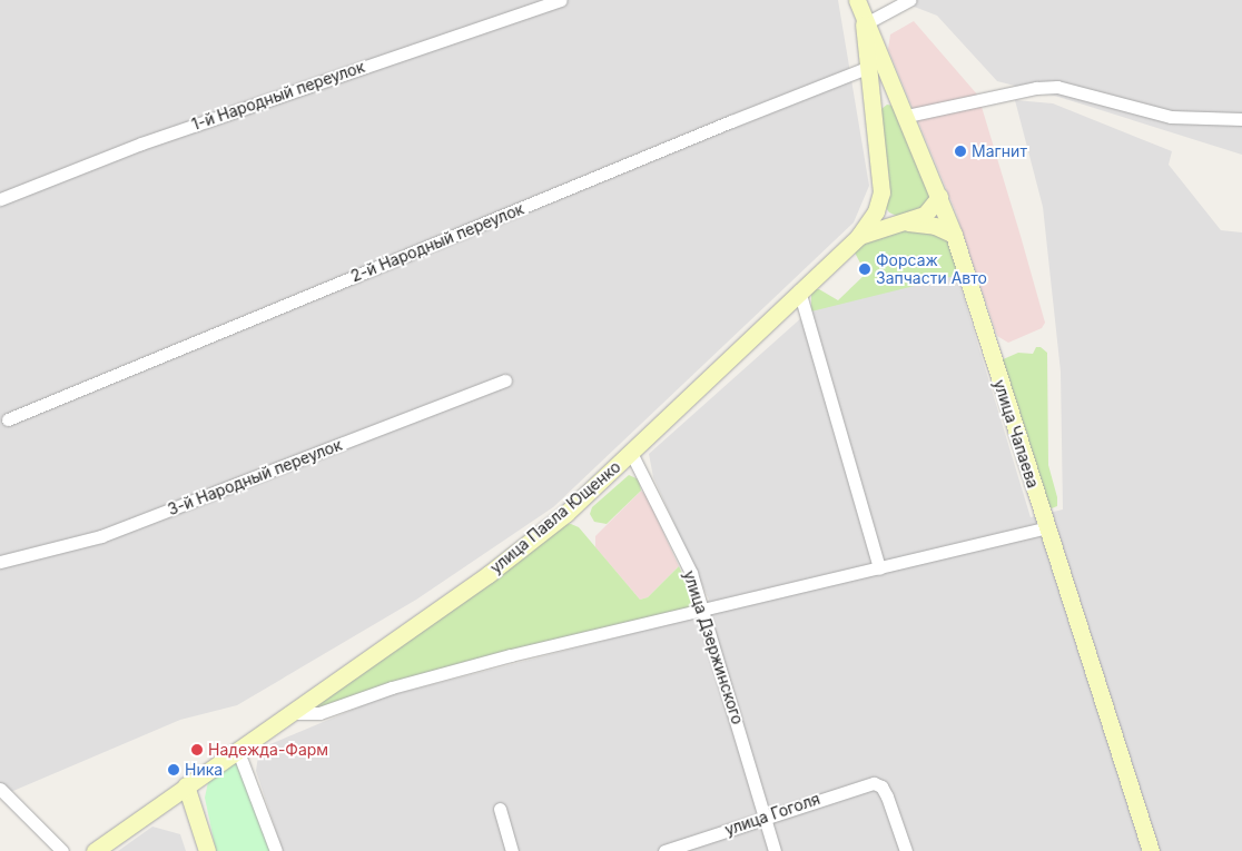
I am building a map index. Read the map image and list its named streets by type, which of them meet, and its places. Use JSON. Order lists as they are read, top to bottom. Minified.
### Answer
{"streets":{"street":["1-й Народный переулок","2-й Народный переулок","улица Чапаева","3-й Народный переулок","улица Павла Ющенко","улица Дзержинского","улица Гоголя"]},"crossings":[["улица Павла Ющенко","улица Дзержинского"],["улица Дзержинского","улица Гоголя"]],"places":["Магнит","Форсаж Запчасти Авто","Надежда-Фарм","Ника"]}
